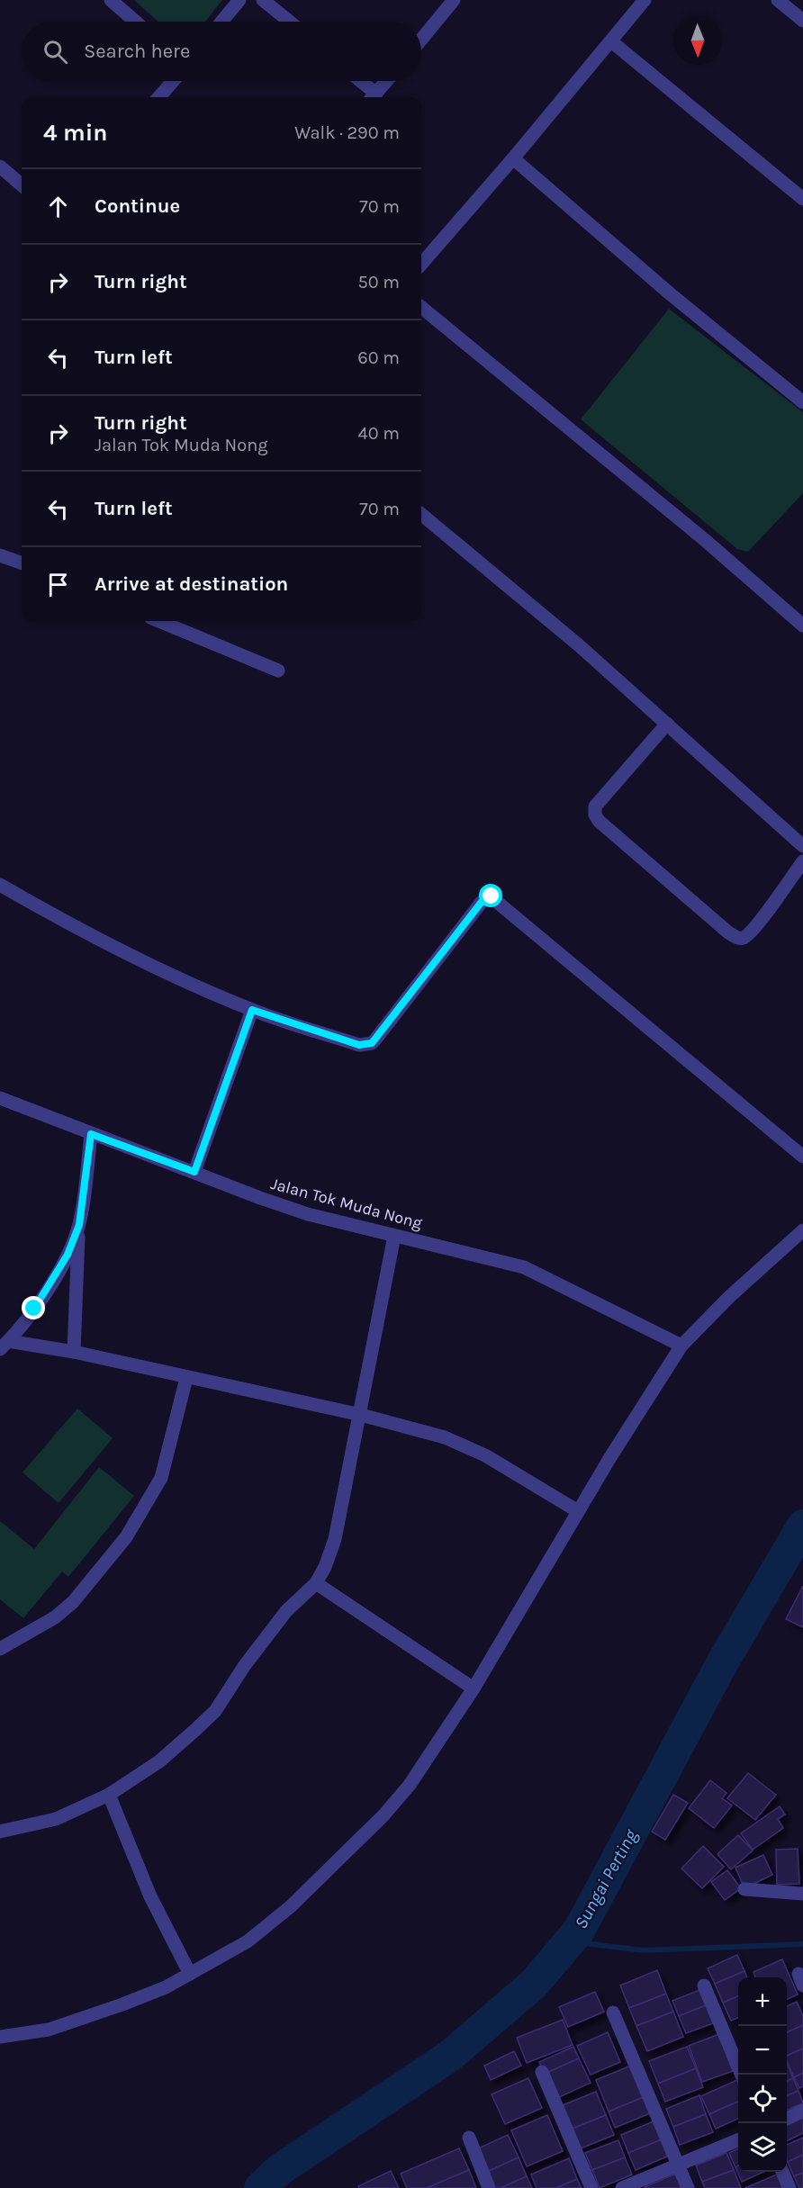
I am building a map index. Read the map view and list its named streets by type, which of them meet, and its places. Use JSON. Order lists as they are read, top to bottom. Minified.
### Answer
{"streets":{"street":["Jalan Tok Muda Nong"]},"water":["Sungai Perting"],"north":"bottom","page":{"search":"Search here","heading":["4 min","Walk · 290 m"],"list":[["Continue","70 m"],["Turn right","50 m"],["Turn left","60 m"],["Turn right","Jalan Tok Muda Nong","40 m"],["Turn left","70 m"],"Arrive at destination"],"map_buttons":["+","−"]}}
